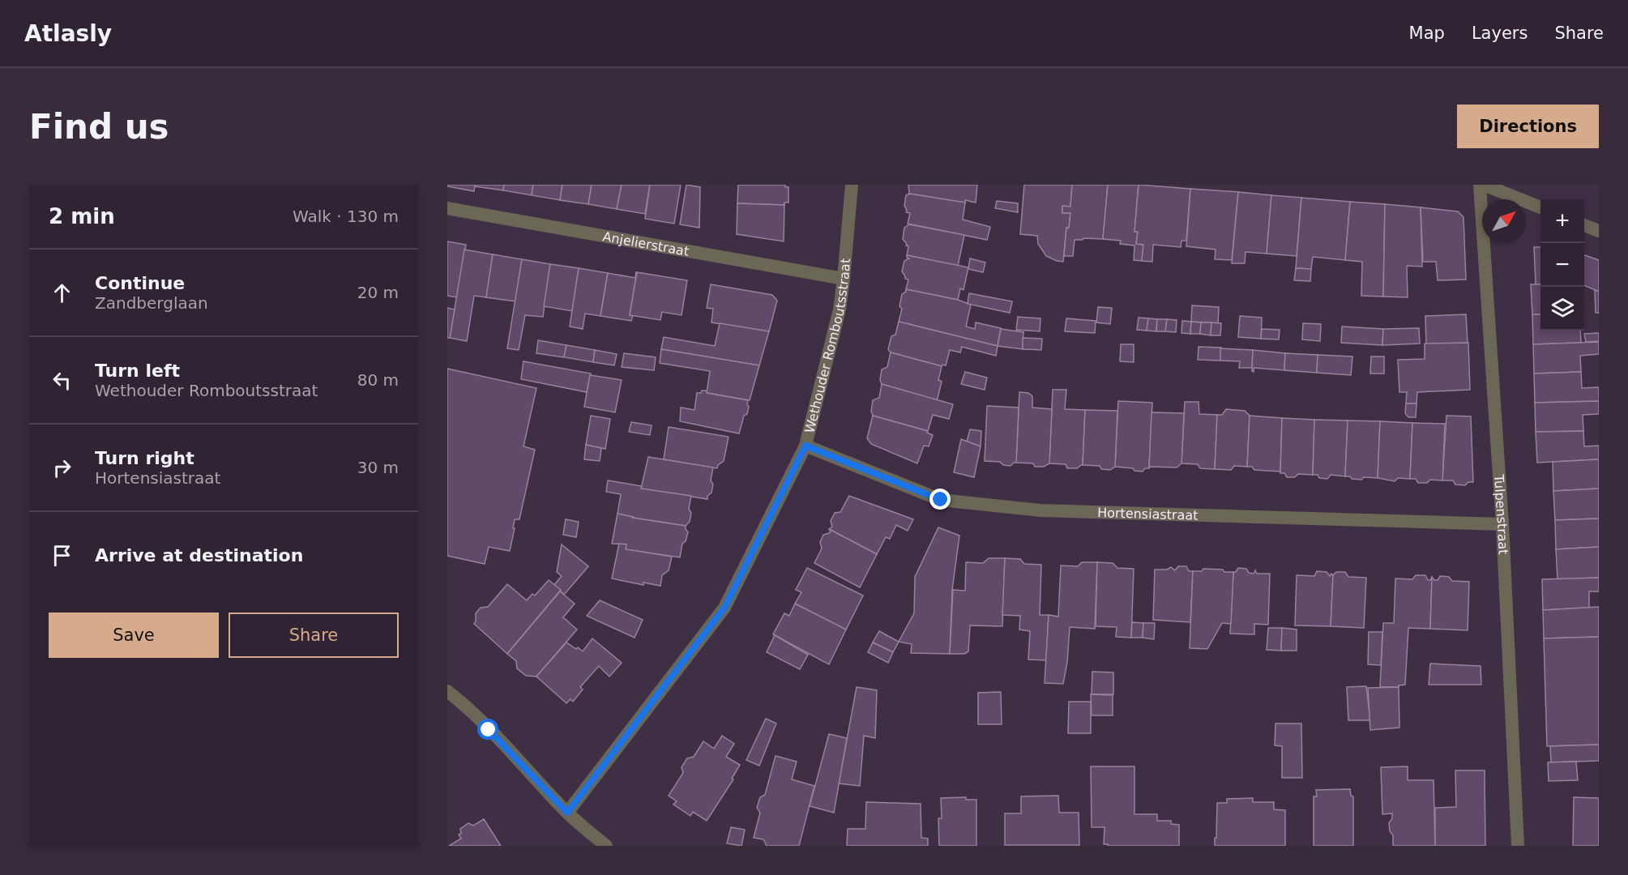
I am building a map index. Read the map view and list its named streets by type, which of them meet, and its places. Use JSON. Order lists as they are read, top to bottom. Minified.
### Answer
{"streets":{"street":["Anjelierstraat","Wethouder Romboutsstraat","Hortensiastraat","Tulpenstraat"]},"crossings":[["Anjelierstraat","Wethouder Romboutsstraat"],["Wethouder Romboutsstraat","Hortensiastraat"],["Hortensiastraat","Tulpenstraat"]],"north":"top right","page":{"header":"Atlasly","nav":["Map","Layers","Share"],"buttons":["Directions",["Save","Share"]],"title":"Find us","heading":["2 min","Walk · 130 m"],"map_buttons":["+","−"],"list":[["Continue","Zandberglaan","20 m"],["Turn left","Wethouder Romboutsstraat","80 m"],["Turn right","Hortensiastraat","30 m"],"Arrive at destination"]}}
